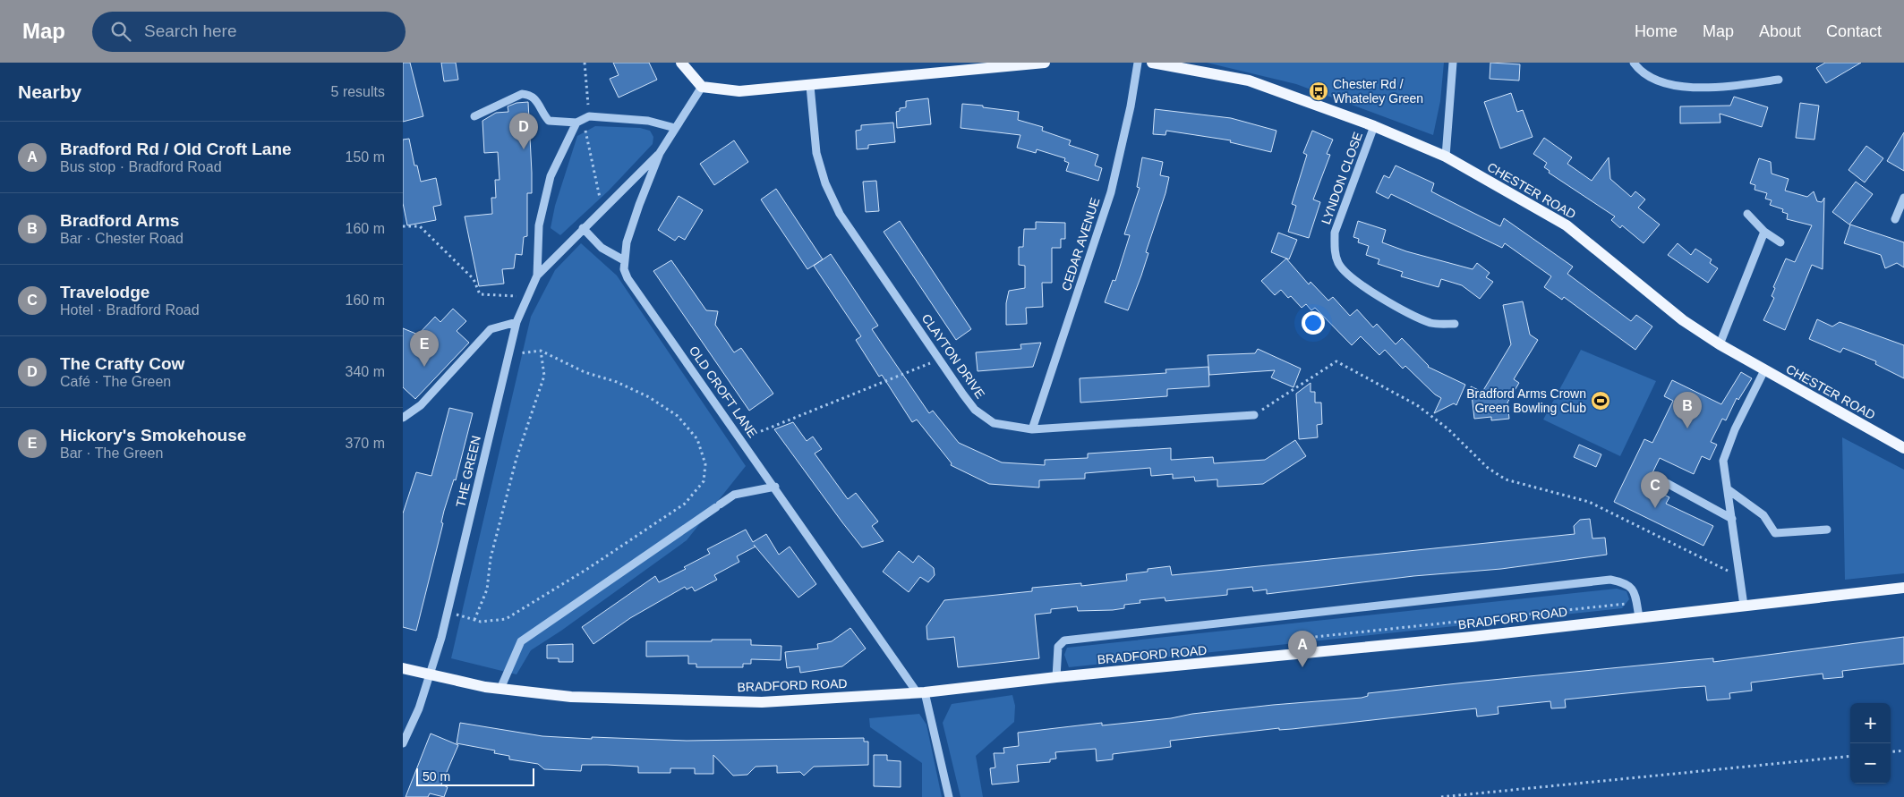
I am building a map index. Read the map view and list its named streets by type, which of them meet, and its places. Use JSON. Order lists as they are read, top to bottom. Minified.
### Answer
{"streets":{"main road":["CHESTER ROAD","BRADFORD ROAD"],"street":["LYNDON CLOSE","CEDAR AVENUE","CLAYTON DRIVE","OLD CROFT LANE","THE GREEN"]},"crossings":[["LYNDON CLOSE","CHESTER ROAD"],["CEDAR AVENUE","CLAYTON DRIVE"],["OLD CROFT LANE","THE GREEN"],["OLD CROFT LANE","BRADFORD ROAD"],["THE GREEN","BRADFORD ROAD"]],"places":{"bus stop":["Chester Rd / Whateley Green"],"sports":["Bradford Arms Crown Green Bowling Club"]},"scale_bar":"50 m","page":{"header":"Map","search":"Search here","nav":["Home","Map","About","Contact"],"heading":["Nearby","5 results"],"pins":["D","E","B","C","A"],"list":[{"mark":"A","name":"Bradford Rd / Old Croft Lane","note":"Bus stop · Bradford Road","value":"150 m"},{"mark":"B","name":"Bradford Arms","note":"Bar · Chester Road","value":"160 m"},{"mark":"C","name":"Travelodge","note":"Hotel · Bradford Road","value":"160 m"},{"mark":"D","name":"The Crafty Cow","note":"Café · The Green","value":"340 m"},{"mark":"E","name":"Hickory's Smokehouse","note":"Bar · The Green","value":"370 m"}],"map_buttons":["+","−"],"scale":"50 m"}}
